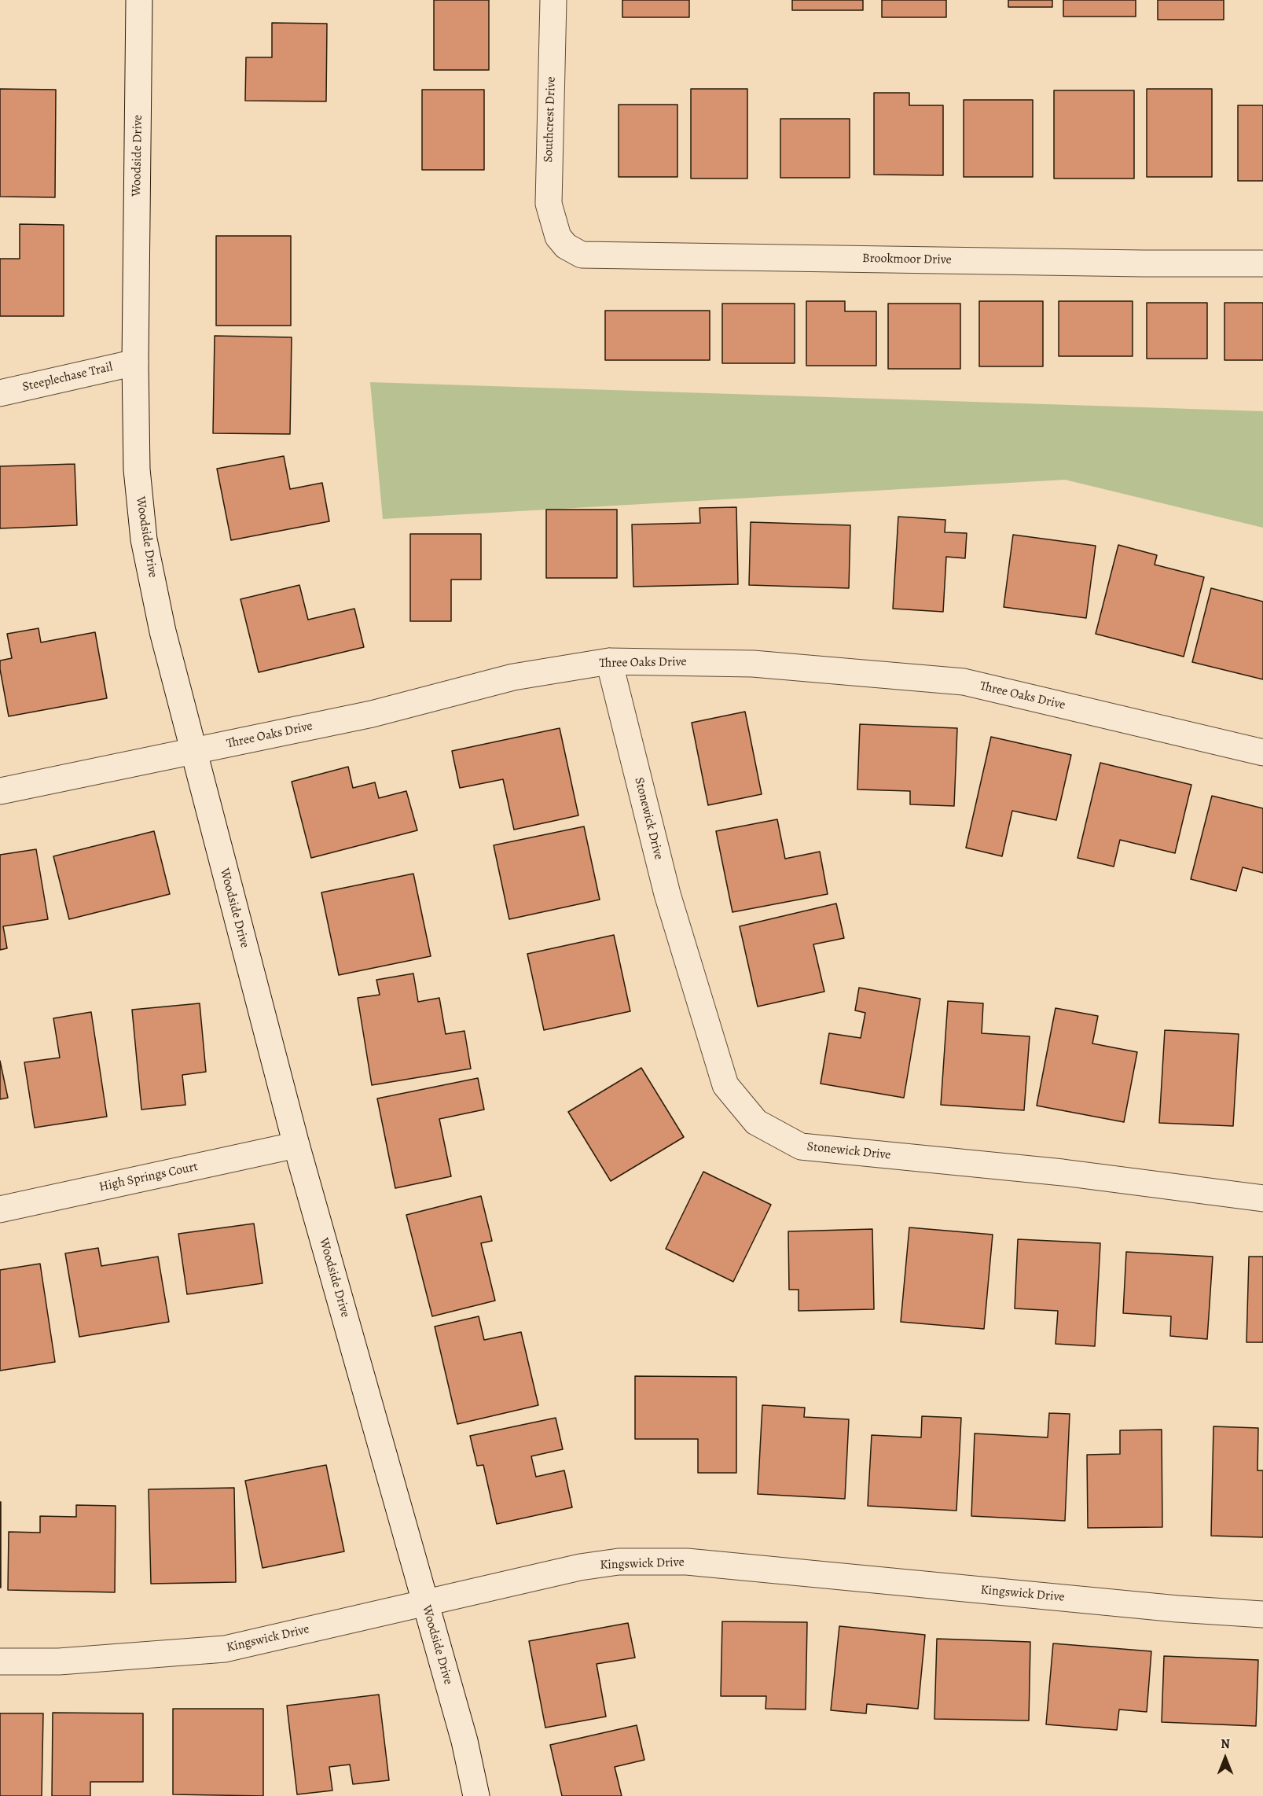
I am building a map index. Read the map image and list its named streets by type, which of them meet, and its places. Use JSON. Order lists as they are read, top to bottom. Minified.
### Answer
{"streets":{"street":["Southcrest Drive","Woodside Drive","Brookmoor Drive","Steeplechase Trail","Three Oaks Drive","Stonewick Drive","High Springs Court","Kingswick Drive"]},"crossings":[["Southcrest Drive","Brookmoor Drive"],["Woodside Drive","Steeplechase Trail"],["Woodside Drive","Three Oaks Drive"],["Woodside Drive","High Springs Court"],["Woodside Drive","Kingswick Drive"],["Three Oaks Drive","Stonewick Drive"]],"north":"top"}
